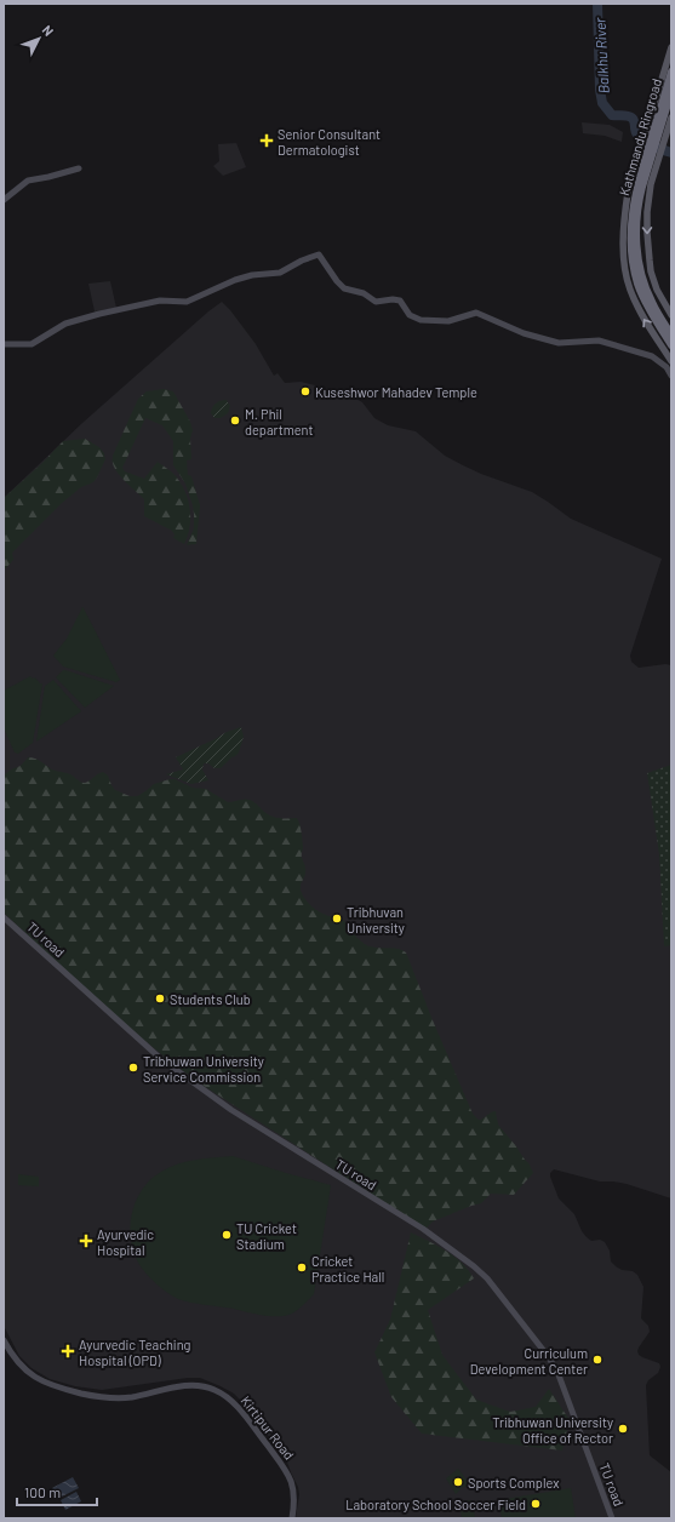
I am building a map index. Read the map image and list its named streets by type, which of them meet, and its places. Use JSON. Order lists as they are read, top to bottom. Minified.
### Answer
{"streets":{"highway":["Kathmandu Ringroad"],"street":["TU road","Kirtipur Road"]},"water":["Balkhu River"],"places":{"health":["Senior Consultant Dermatologist","Ayurvedic Hospital","Ayurvedic Teaching Hospital (OPD)"],"other":["Kuseshwor Mahadev Temple","M. Phil department","Tribhuvan University","Students Club","Tribhuwan University Service Commission","TU Cricket Stadium","Cricket Practice Hall","Curriculum Development Center","Tribhuwan University Office of Rector","Sports Complex","Laboratory School Soccer Field"]},"scale_bar":"100 m","north":"top right"}
